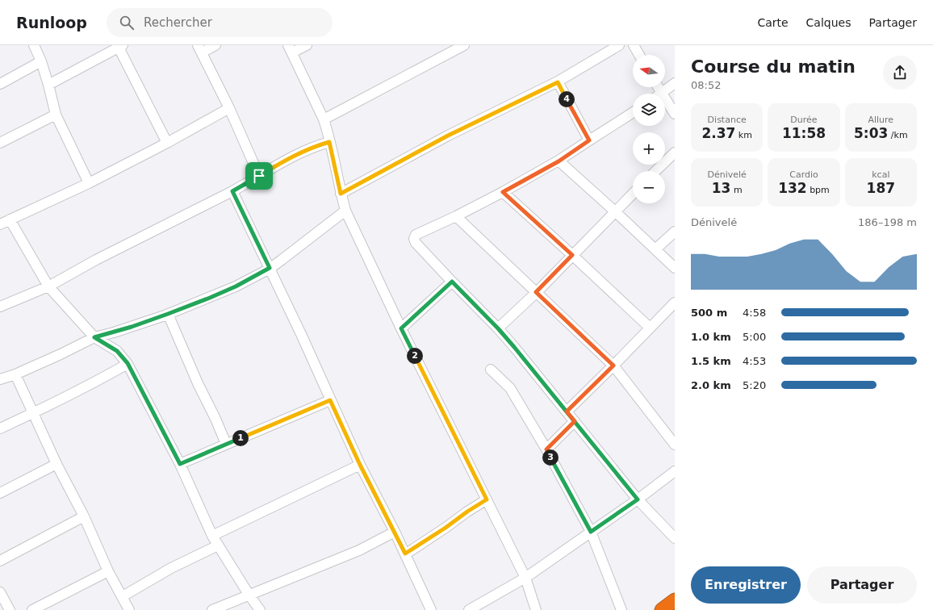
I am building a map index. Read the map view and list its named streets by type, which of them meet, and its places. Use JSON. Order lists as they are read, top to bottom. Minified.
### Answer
{"north":"left","page":{"header":"Runloop","search":"Rechercher","nav":["Carte","Calques","Partager"],"heading":["Course du matin","08:52"],"map_buttons":["+","−"],"pins":["4","2","1","3"],"stats":[["Distance","2.37 km"],["Durée","11:58"],["Allure","5:03 /km"],["Dénivelé","13 m"],["Cardio","132 bpm"],["kcal","187"]],"chart":["Dénivelé","186–198 m"],"list":[{"name":"500 m","note":"4:58"},{"name":"1.0 km","note":"5:00"},{"name":"1.5 km","note":"4:53"},{"name":"2.0 km","note":"5:20"}],"buttons":["Enregistrer","Partager"]}}
